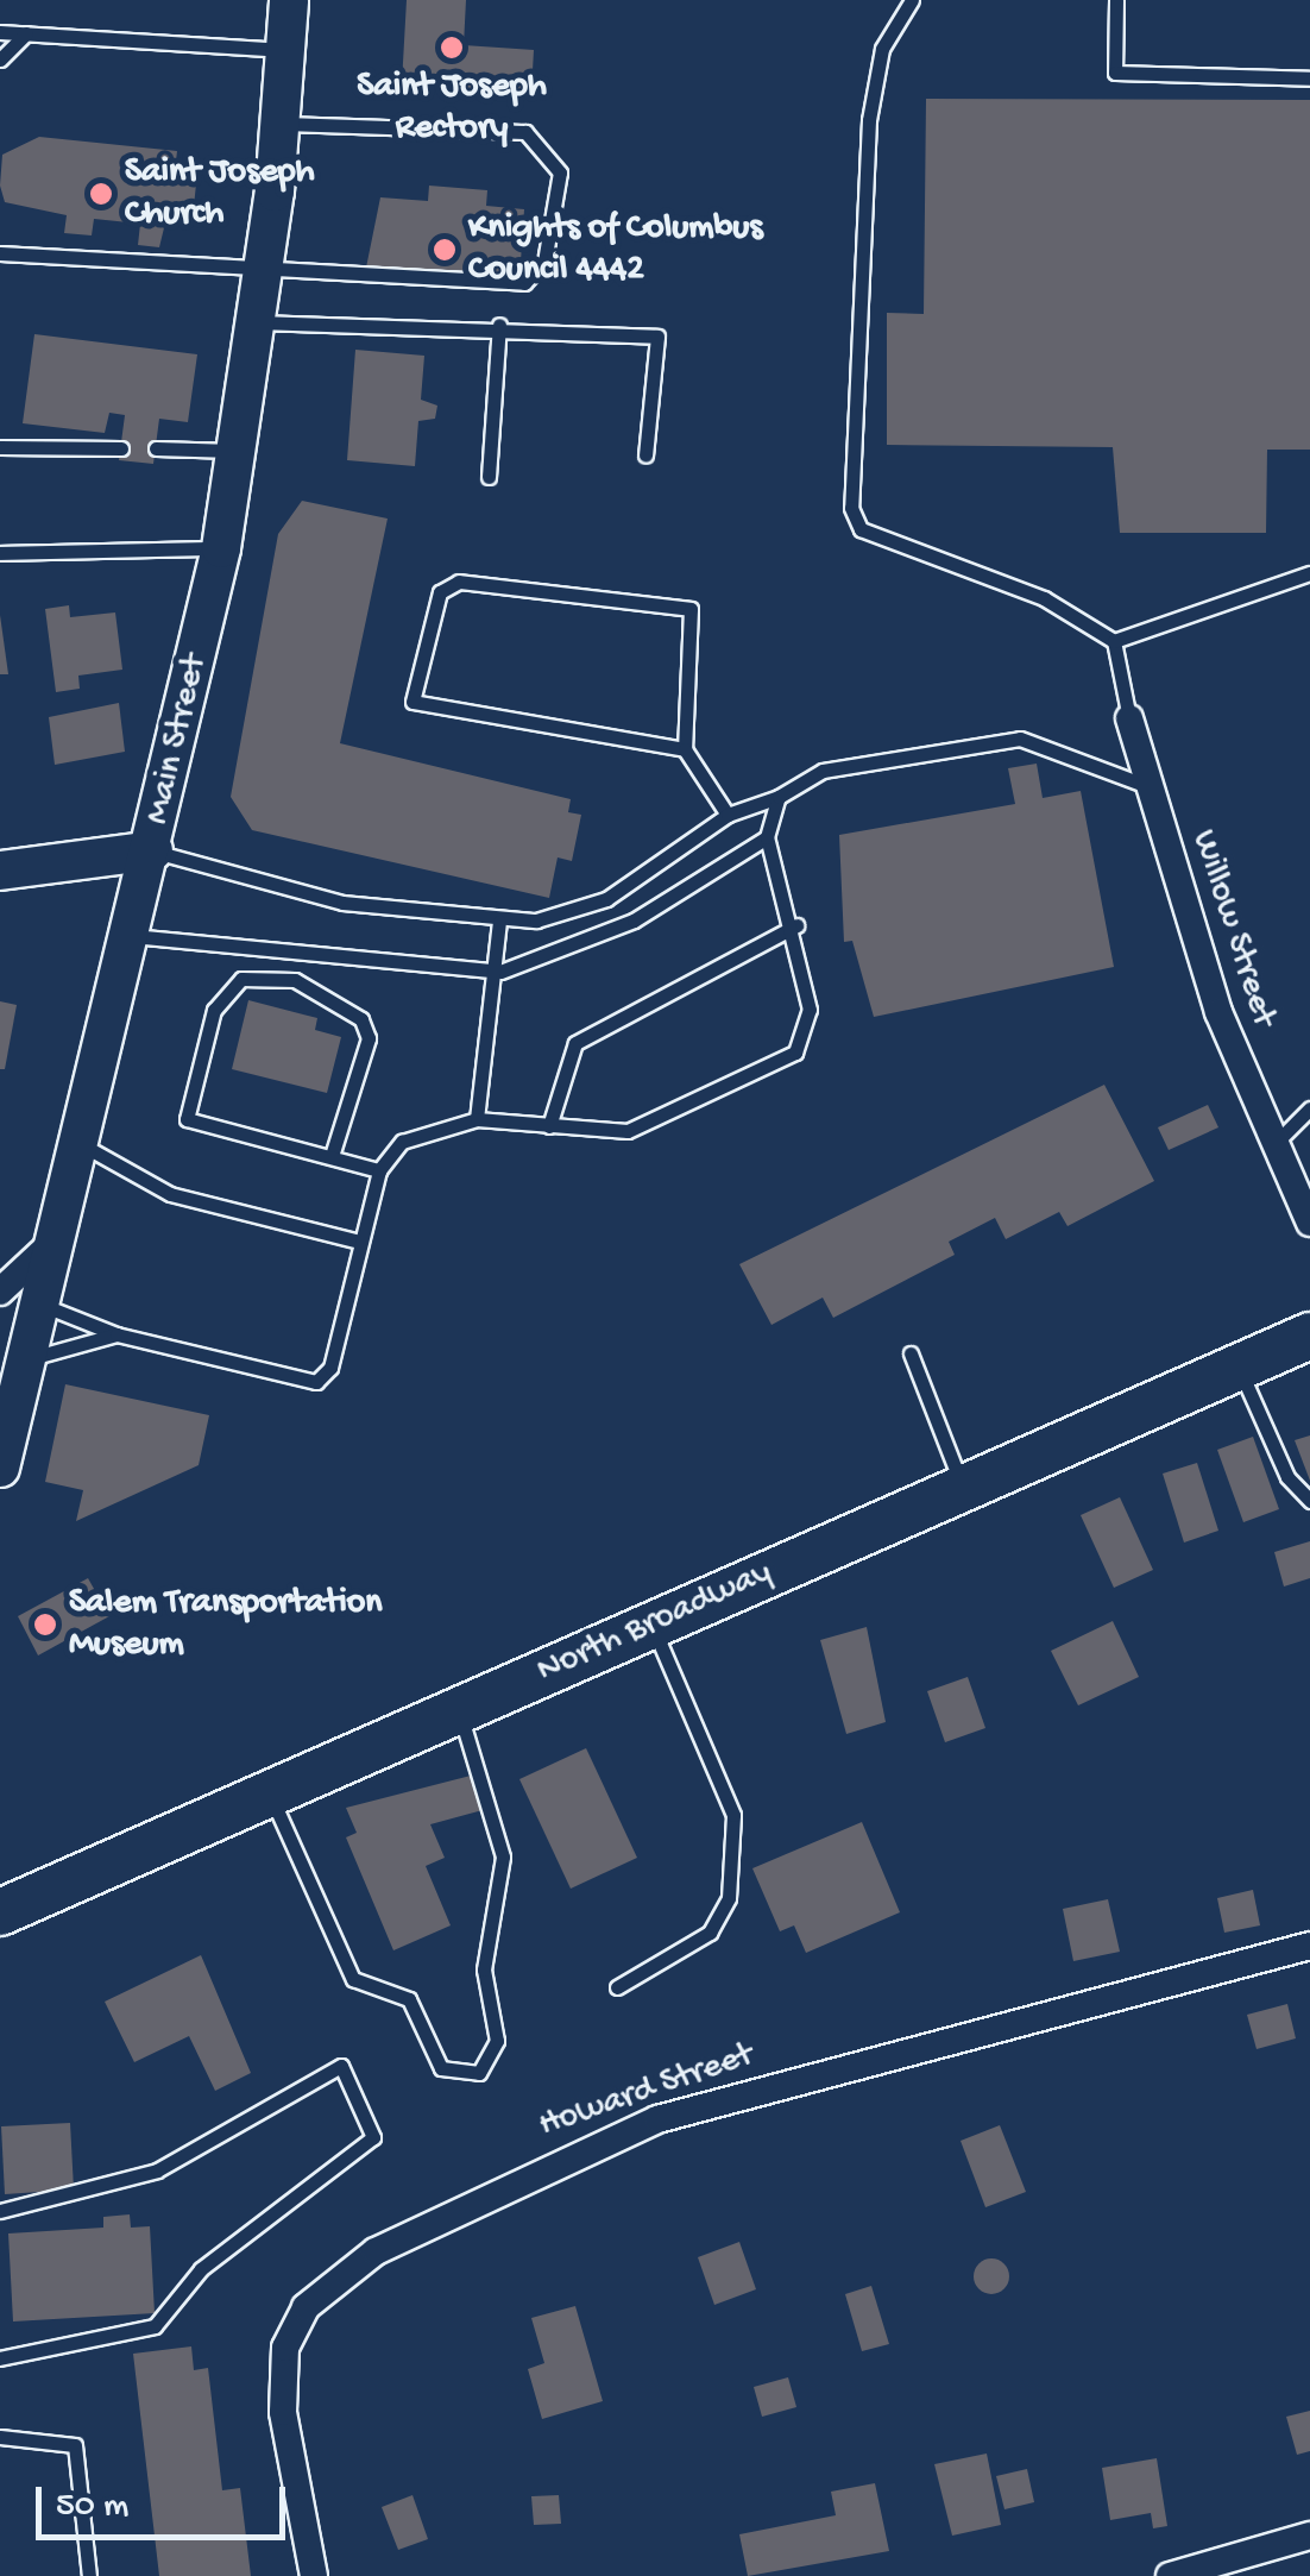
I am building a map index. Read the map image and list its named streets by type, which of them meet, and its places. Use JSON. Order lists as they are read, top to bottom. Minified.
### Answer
{"streets":{"main road":["Main Street","North Broadway"],"street":["Willow Street","Howard Street"]},"places":["Saint Joseph Rectory","Saint Joseph Church","Knights of Columbus Council 4442","Salem Transportation Museum"],"scale_bar":"50 m"}
